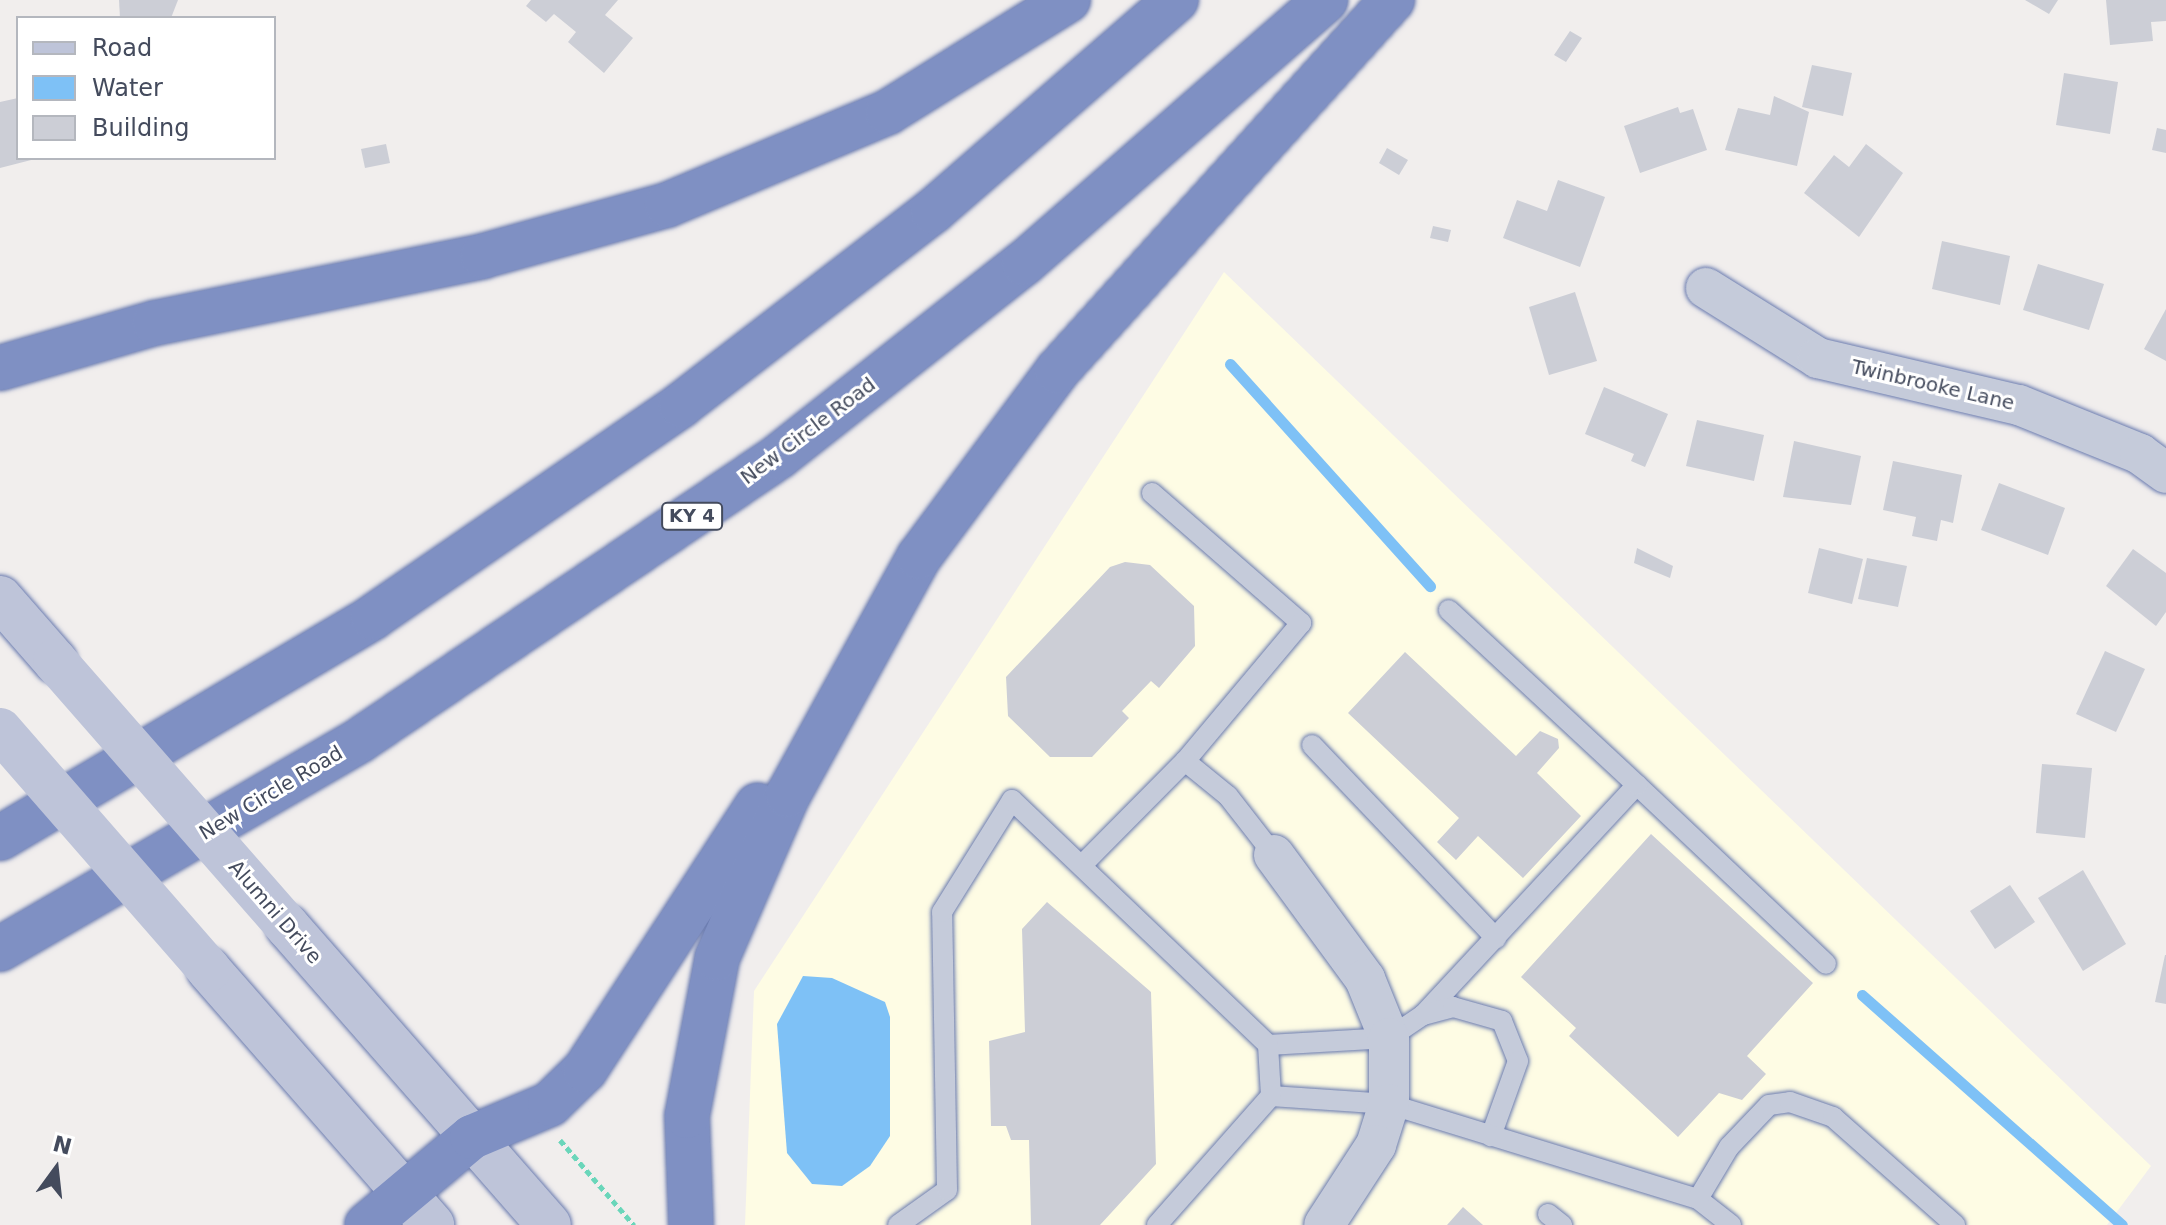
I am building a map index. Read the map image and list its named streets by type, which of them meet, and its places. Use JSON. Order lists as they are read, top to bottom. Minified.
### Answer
{"streets":{"highway":["New Circle Road","KY 4"],"main road":["Alumni Drive"],"street":["Twinbrooke Lane"]},"legend":["Road","Water","Building"],"north":"top"}
